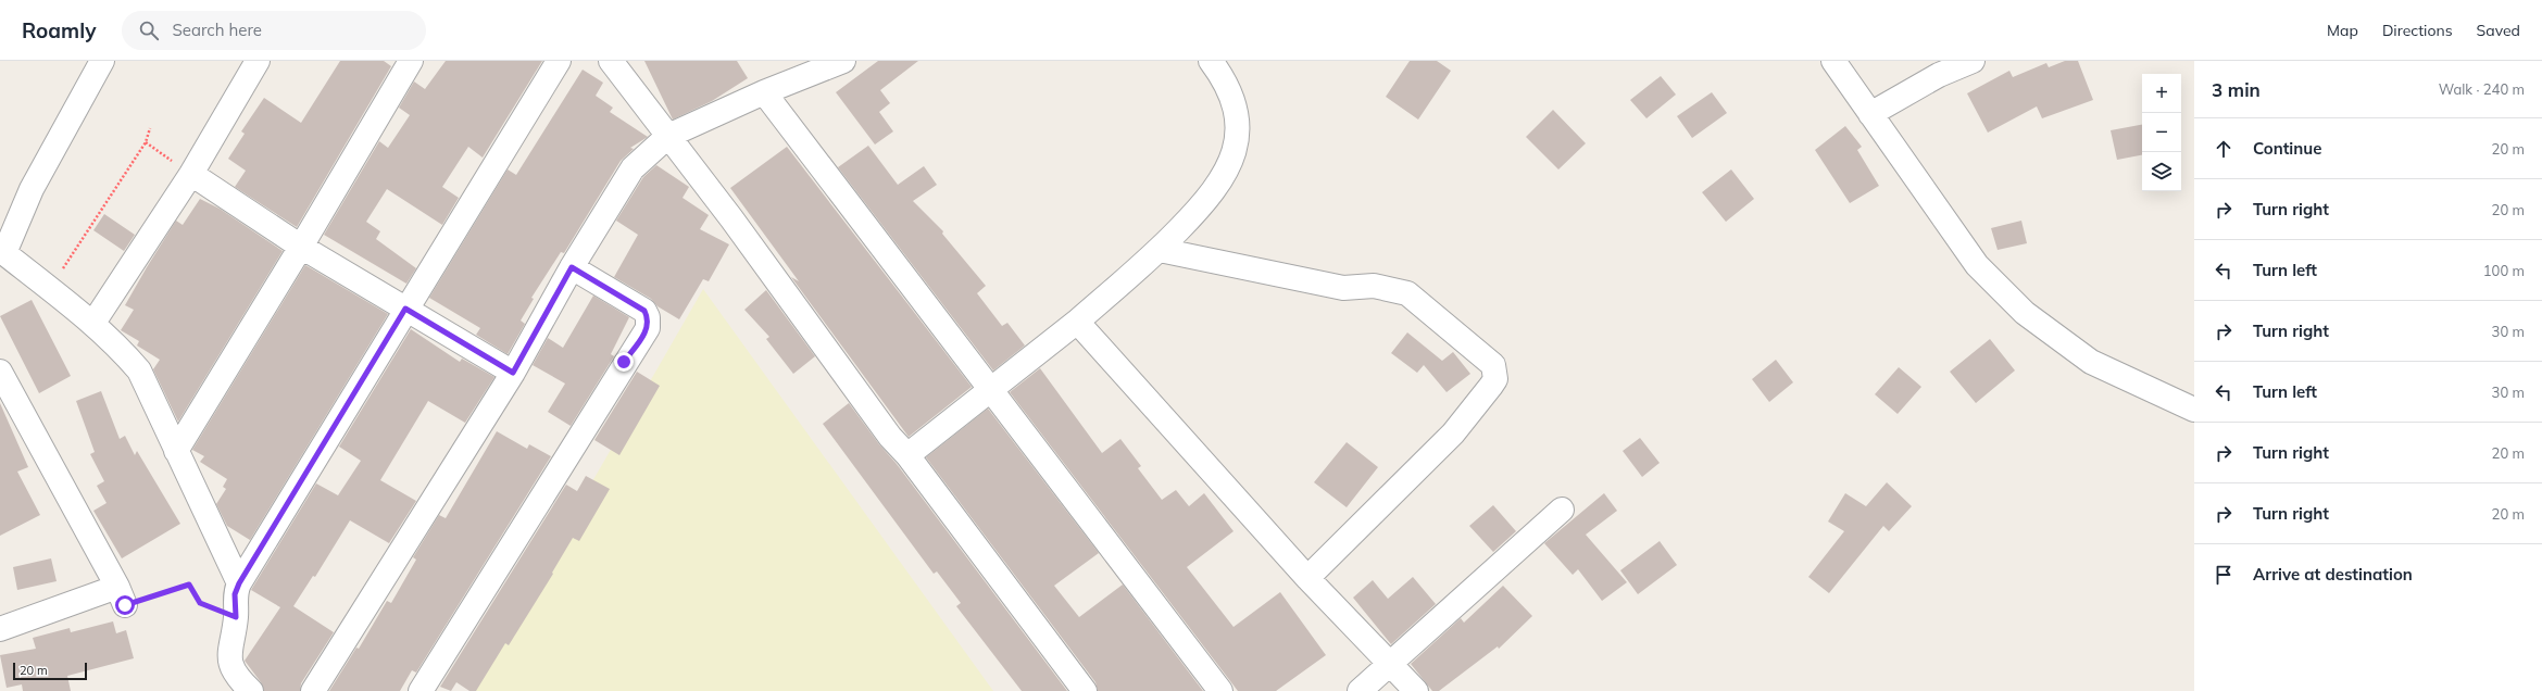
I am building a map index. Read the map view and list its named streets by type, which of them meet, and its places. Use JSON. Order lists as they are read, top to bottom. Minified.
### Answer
{"scale_bar":"20 m","page":{"header":"Roamly","search":"Search here","nav":["Map","Directions","Saved"],"heading":["3 min","Walk · 240 m"],"map_buttons":["+","−"],"list":[["Continue","20 m"],["Turn right","20 m"],["Turn left","100 m"],["Turn right","30 m"],["Turn left","30 m"],["Turn right","20 m"],["Turn right","20 m"],"Arrive at destination"],"scale":"20 m"}}
